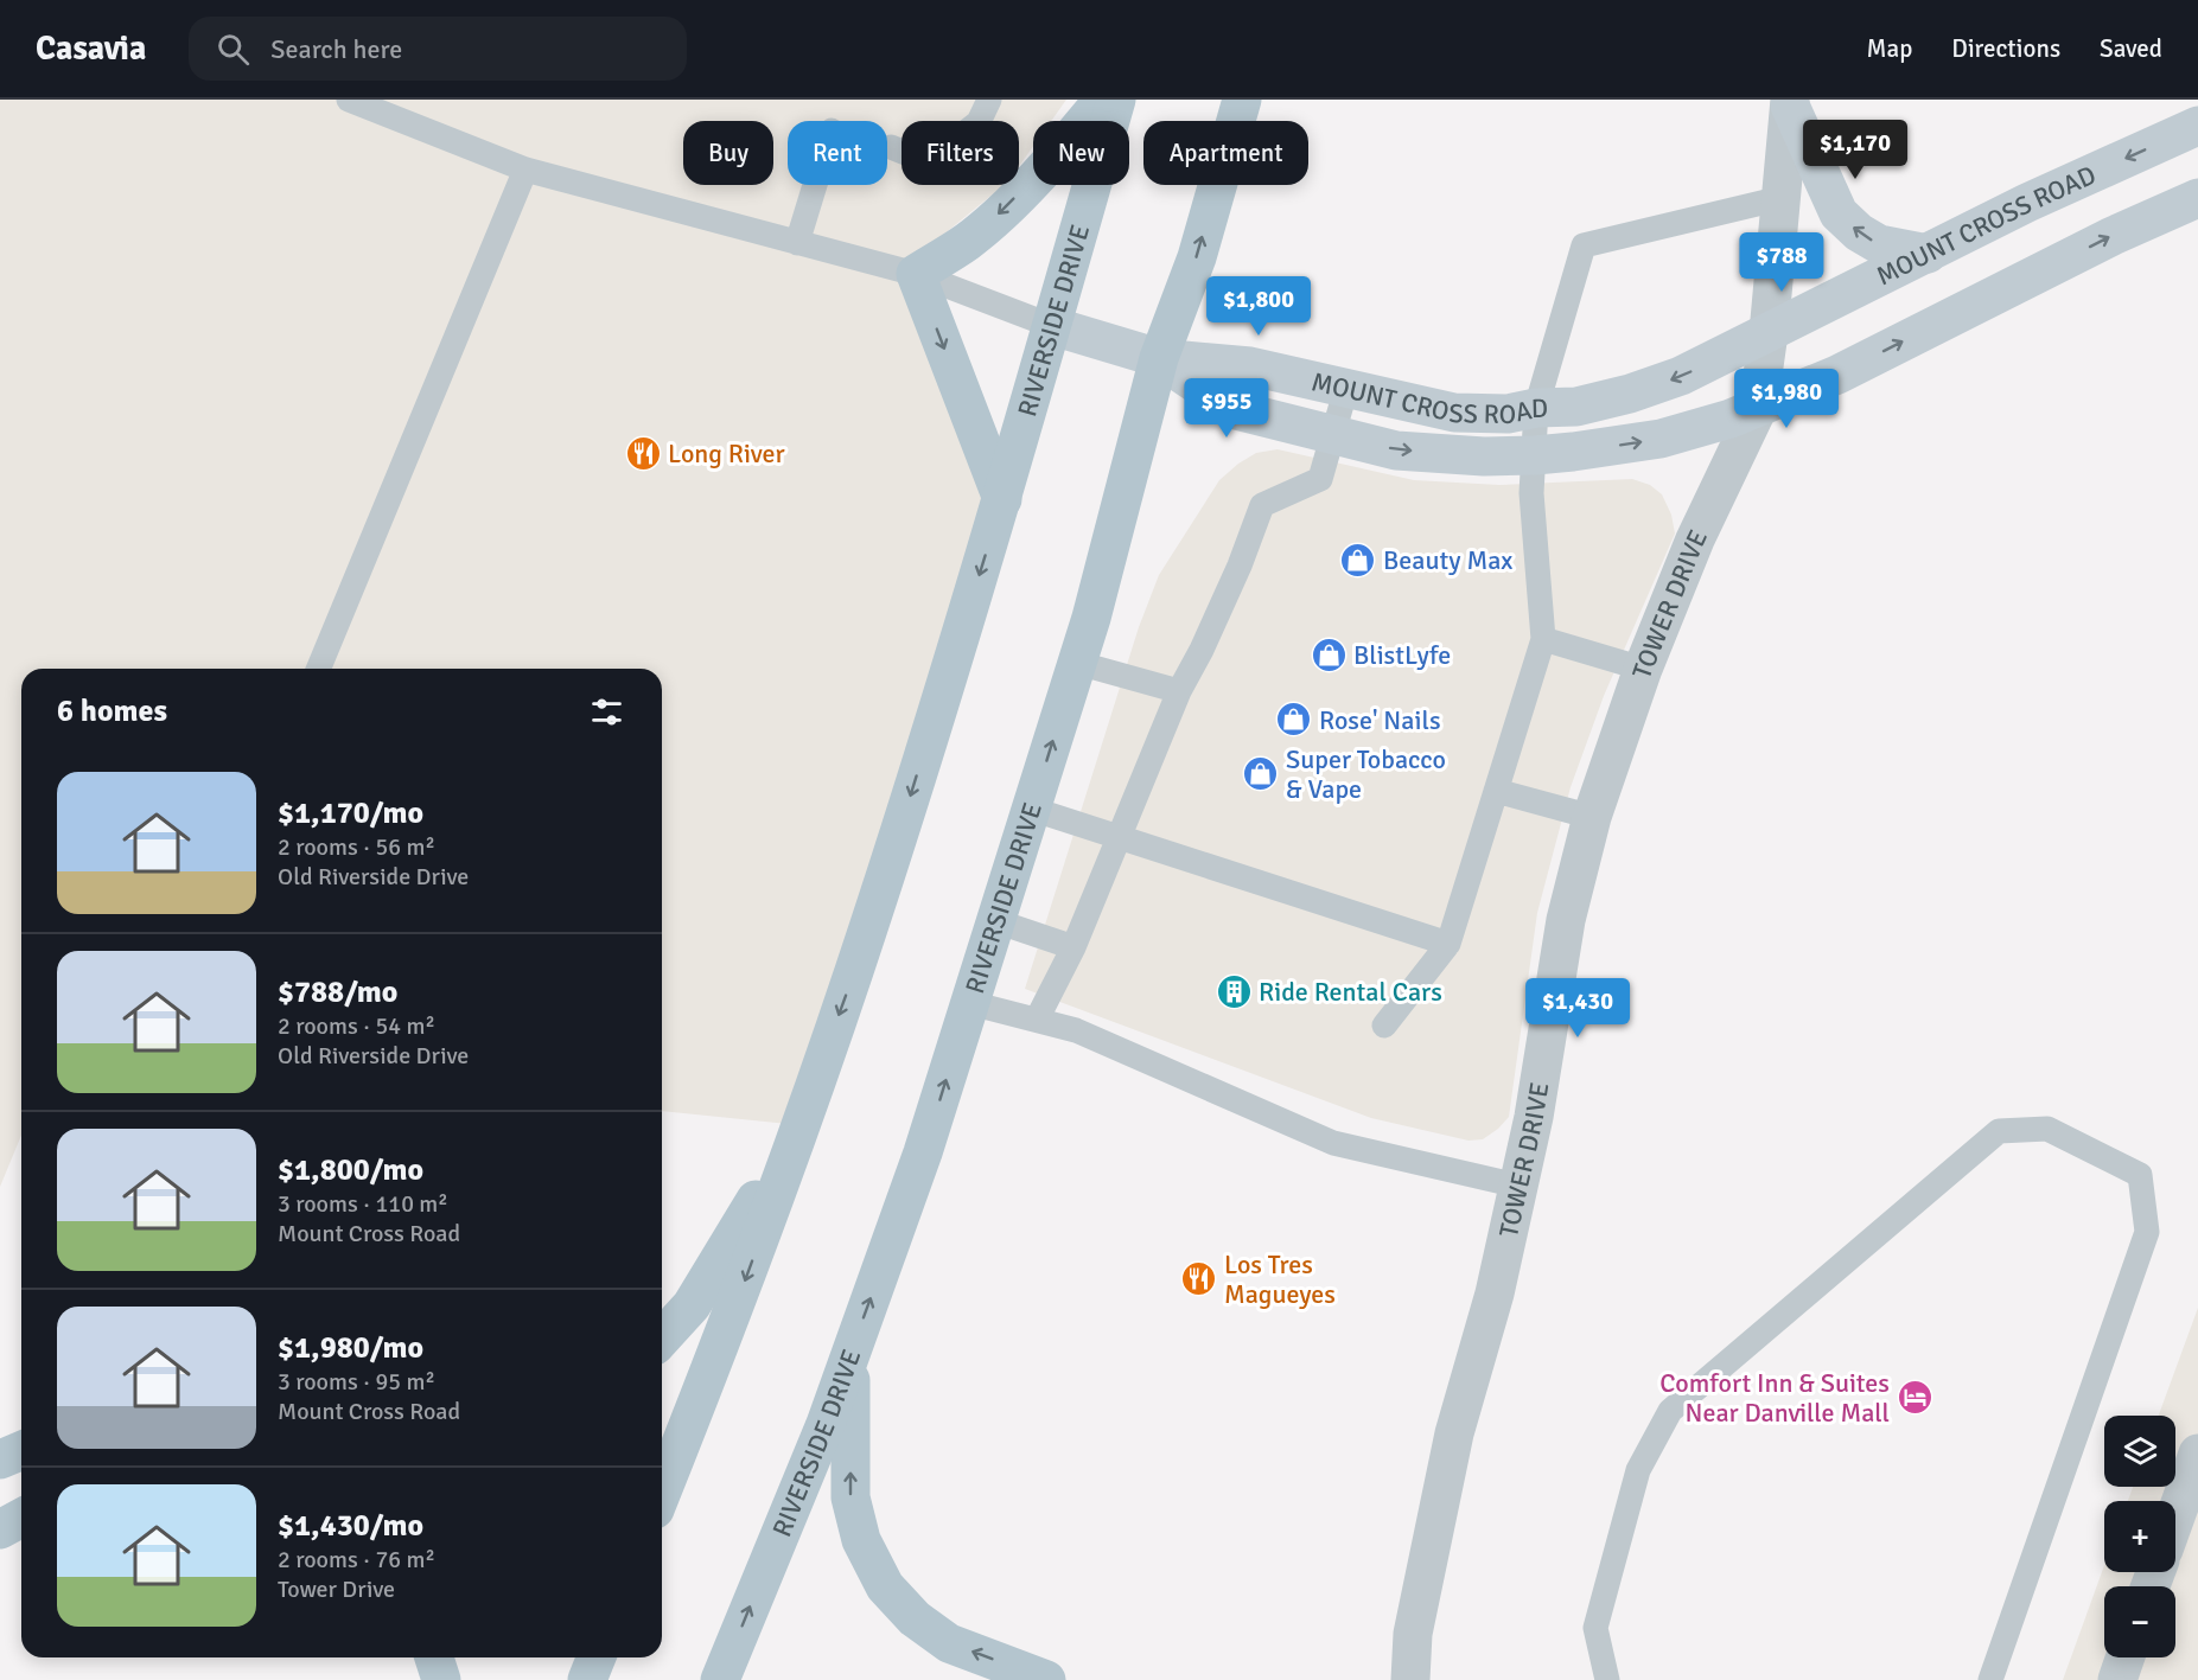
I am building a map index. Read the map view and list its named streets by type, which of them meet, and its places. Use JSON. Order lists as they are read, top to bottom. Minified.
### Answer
{"streets":{"main road":["MOUNT CROSS ROAD","RIVERSIDE DRIVE"],"street":["TOWER DRIVE"]},"crossings":[["MOUNT CROSS ROAD","RIVERSIDE DRIVE"],["MOUNT CROSS ROAD","TOWER DRIVE"]],"places":{"restaurant":["Long River","Los Tres Magueyes"],"shop":["Beauty Max","BlistLyfe","Rose' Nails","Super Tobacco & Vape"],"building":["Ride Rental Cars"],"hotel":["Comfort Inn & Suites Near Danville Mall"]},"page":{"header":"Casavia","search":"Search here","nav":["Map","Directions","Saved"],"price":["$1,170","$788","$1,800","$1,980","$955","$1,430"],"chip":["Buy","Rent","Filters","New","Apartment"],"heading":"6 homes","list":[{"name":"$1,170/mo","note":"2 rooms · 56 m² · Old Riverside Drive"},{"name":"$788/mo","note":"2 rooms · 54 m² · Old Riverside Drive"},{"name":"$1,800/mo","note":"3 rooms · 110 m² · Mount Cross Road"},{"name":"$1,980/mo","note":"3 rooms · 95 m² · Mount Cross Road"},{"name":"$1,430/mo","note":"2 rooms · 76 m² · Tower Drive"}],"map_buttons":["+","−"]}}
